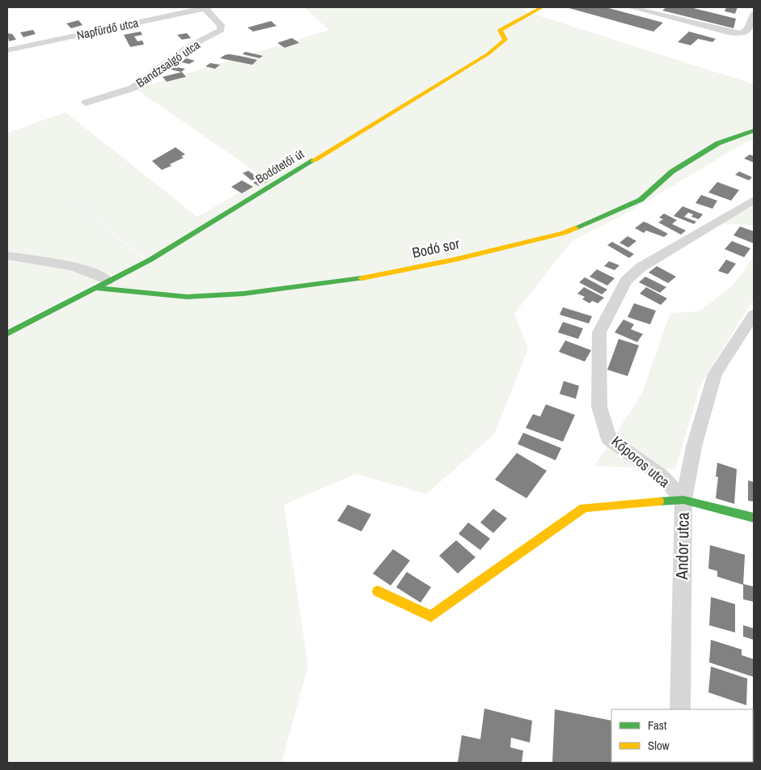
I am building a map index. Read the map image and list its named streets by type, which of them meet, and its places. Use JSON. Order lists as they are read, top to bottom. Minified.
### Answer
{"streets":{"street":["Napfürdő utca","Bandzsalgó utca","Bodótetői út","Bodó sor","Kőporos utca","Andor utca"]},"crossings":[["Napfürdő utca","Bandzsalgó utca"],["Bodótetői út","Bodó sor"],["Kőporos utca","Andor utca"]],"legend":["Fast","Slow"]}
